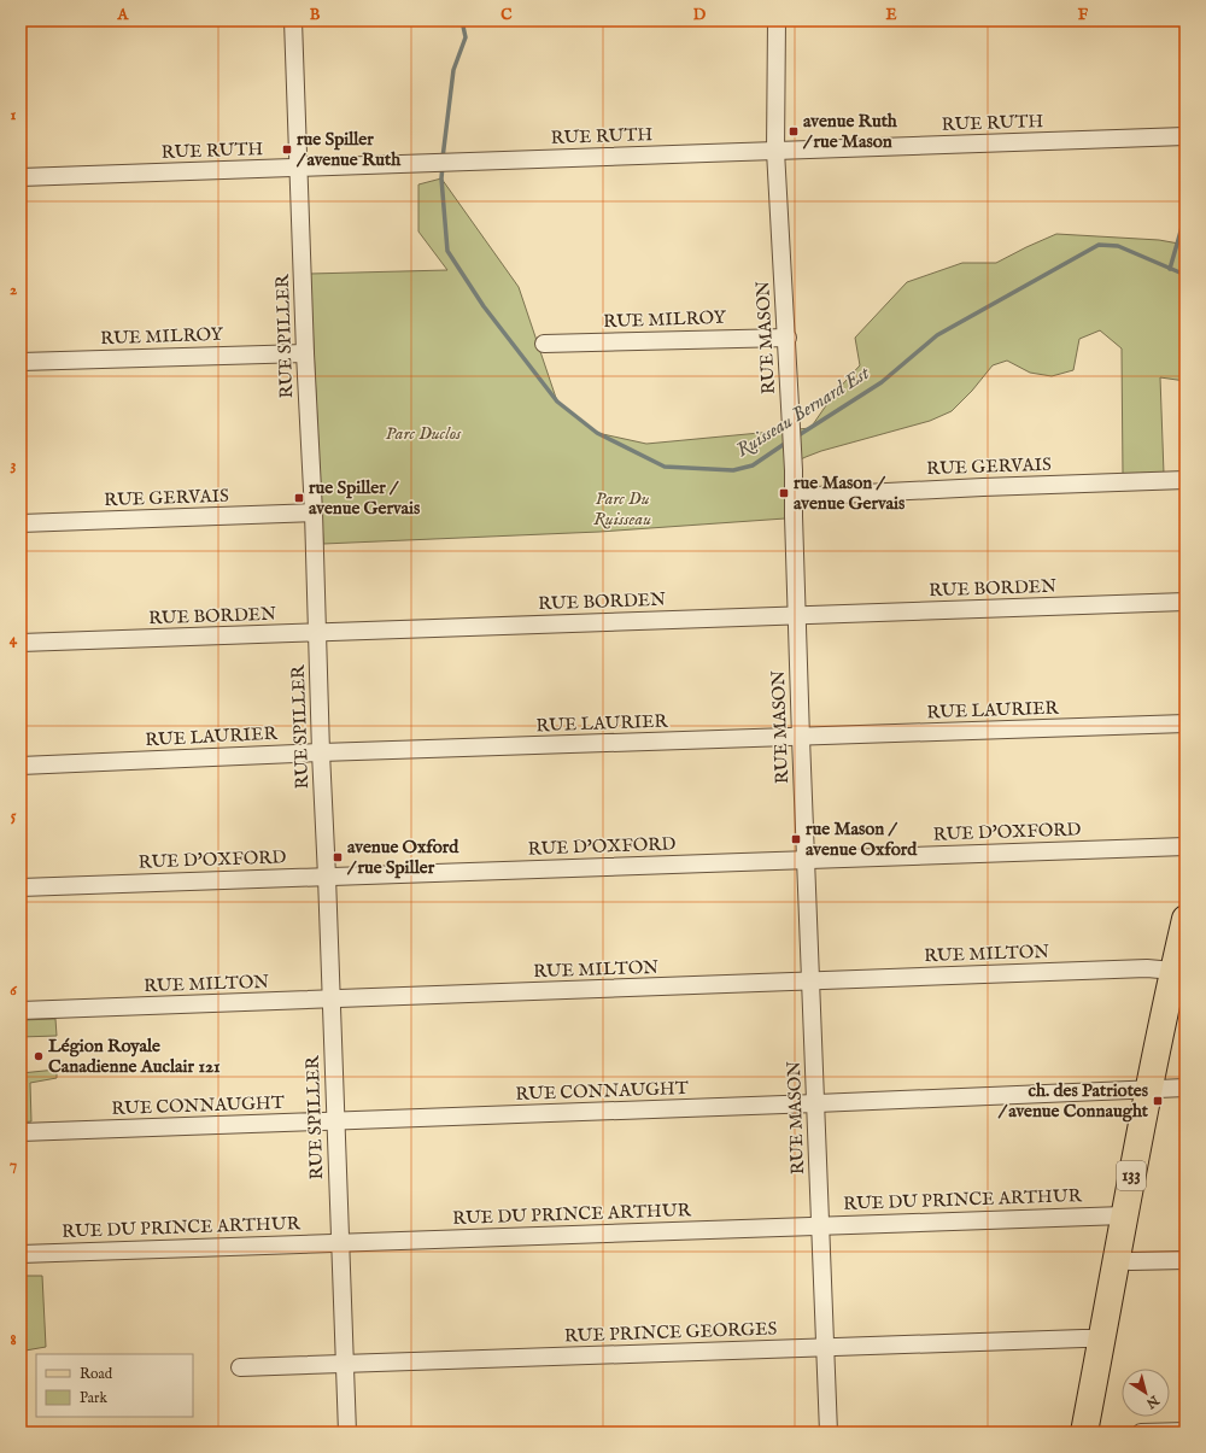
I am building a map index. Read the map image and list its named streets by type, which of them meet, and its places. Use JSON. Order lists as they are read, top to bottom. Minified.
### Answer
{"streets":{"main road":["133"],"street":["RUE RUTH","RUE MILROY","RUE SPILLER","RUE MASON","RUE GERVAIS","RUE BORDEN","RUE LAURIER","RUE D'OXFORD","RUE MILTON","RUE CONNAUGHT","RUE DU PRINCE ARTHUR","RUE PRINCE GEORGES"]},"crossings":[["RUE RUTH","RUE SPILLER"],["RUE RUTH","RUE MASON"],["RUE MILROY","RUE SPILLER"],["RUE MILROY","RUE MASON"],["RUE SPILLER","RUE GERVAIS"],["RUE SPILLER","RUE BORDEN"],["RUE SPILLER","RUE LAURIER"],["RUE SPILLER","RUE D'OXFORD"],["RUE SPILLER","RUE MILTON"],["RUE SPILLER","RUE CONNAUGHT"],["RUE SPILLER","RUE DU PRINCE ARTHUR"],["RUE SPILLER","RUE PRINCE GEORGES"],["RUE MASON","RUE GERVAIS"],["RUE MASON","RUE BORDEN"],["RUE MASON","RUE LAURIER"],["RUE MASON","RUE D'OXFORD"],["RUE MASON","RUE MILTON"],["RUE MASON","RUE CONNAUGHT"],["RUE MASON","RUE DU PRINCE ARTHUR"],["RUE MASON","RUE PRINCE GEORGES"],["RUE MILTON","133"],["RUE CONNAUGHT","133"],["133","RUE DU PRINCE ARTHUR"],["133","RUE PRINCE GEORGES"]],"water":["Ruisseau Bernard Est"],"parks":["Parc Duclos","Parc Du Ruisseau"],"places":{"transit":["avenue Ruth / rue Mason","rue Spiller / avenue Ruth","rue Mason / avenue Gervais","rue Spiller / avenue Gervais","rue Mason / avenue Oxford","avenue Oxford / rue Spiller","ch. des Patriotes / avenue Connaught"],"other":["Légion Royale Canadienne Auclair 121"]},"legend":["Road","Park"],"north":"bottom right","grid":{"columns":["A","B","C","D","E","F"],"rows":["1","2","3","4","5","6","7","8"]}}
